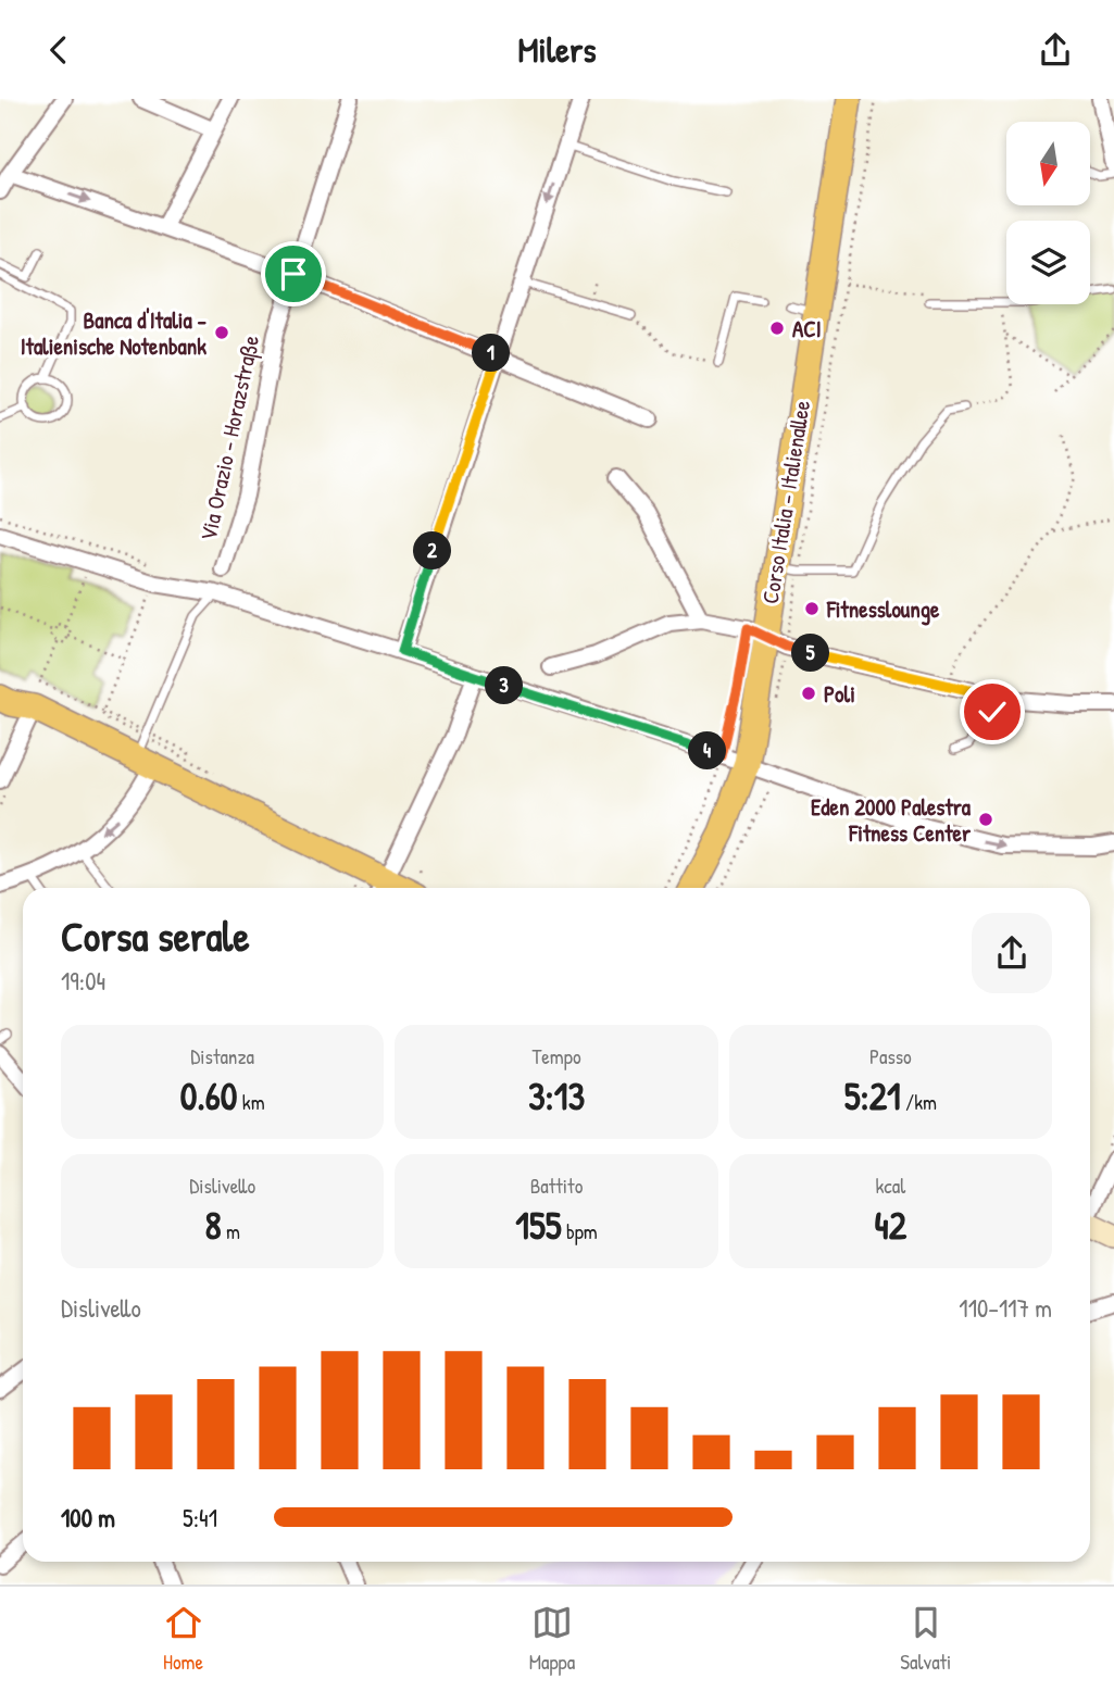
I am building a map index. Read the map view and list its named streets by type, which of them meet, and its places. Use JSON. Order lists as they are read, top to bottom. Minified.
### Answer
{"streets":{"main road":["Corso Italia - Italienallee"],"street":["Via Orazio - Horazstraße"]},"places":["ACI","Banca d'Italia - Italienische Notenbank","Fitnesslounge","Poli","Eden 2000 Palestra Fitness Center"],"north":"bottom","page":{"header":"Milers","pins":["1","2","5","3","4"],"heading":["Corsa serale","19:04"],"stats":[["Distanza","0.60 km"],["Tempo","3:13"],["Passo","5:21 /km"],["Dislivello","8 m"],["Battito","155 bpm"],["kcal","42"]],"chart":["Dislivello","110–117 m"],"list":[{"name":"100 m","note":"5:41"}],"tabs":["Home","Mappa","Salvati"]}}
